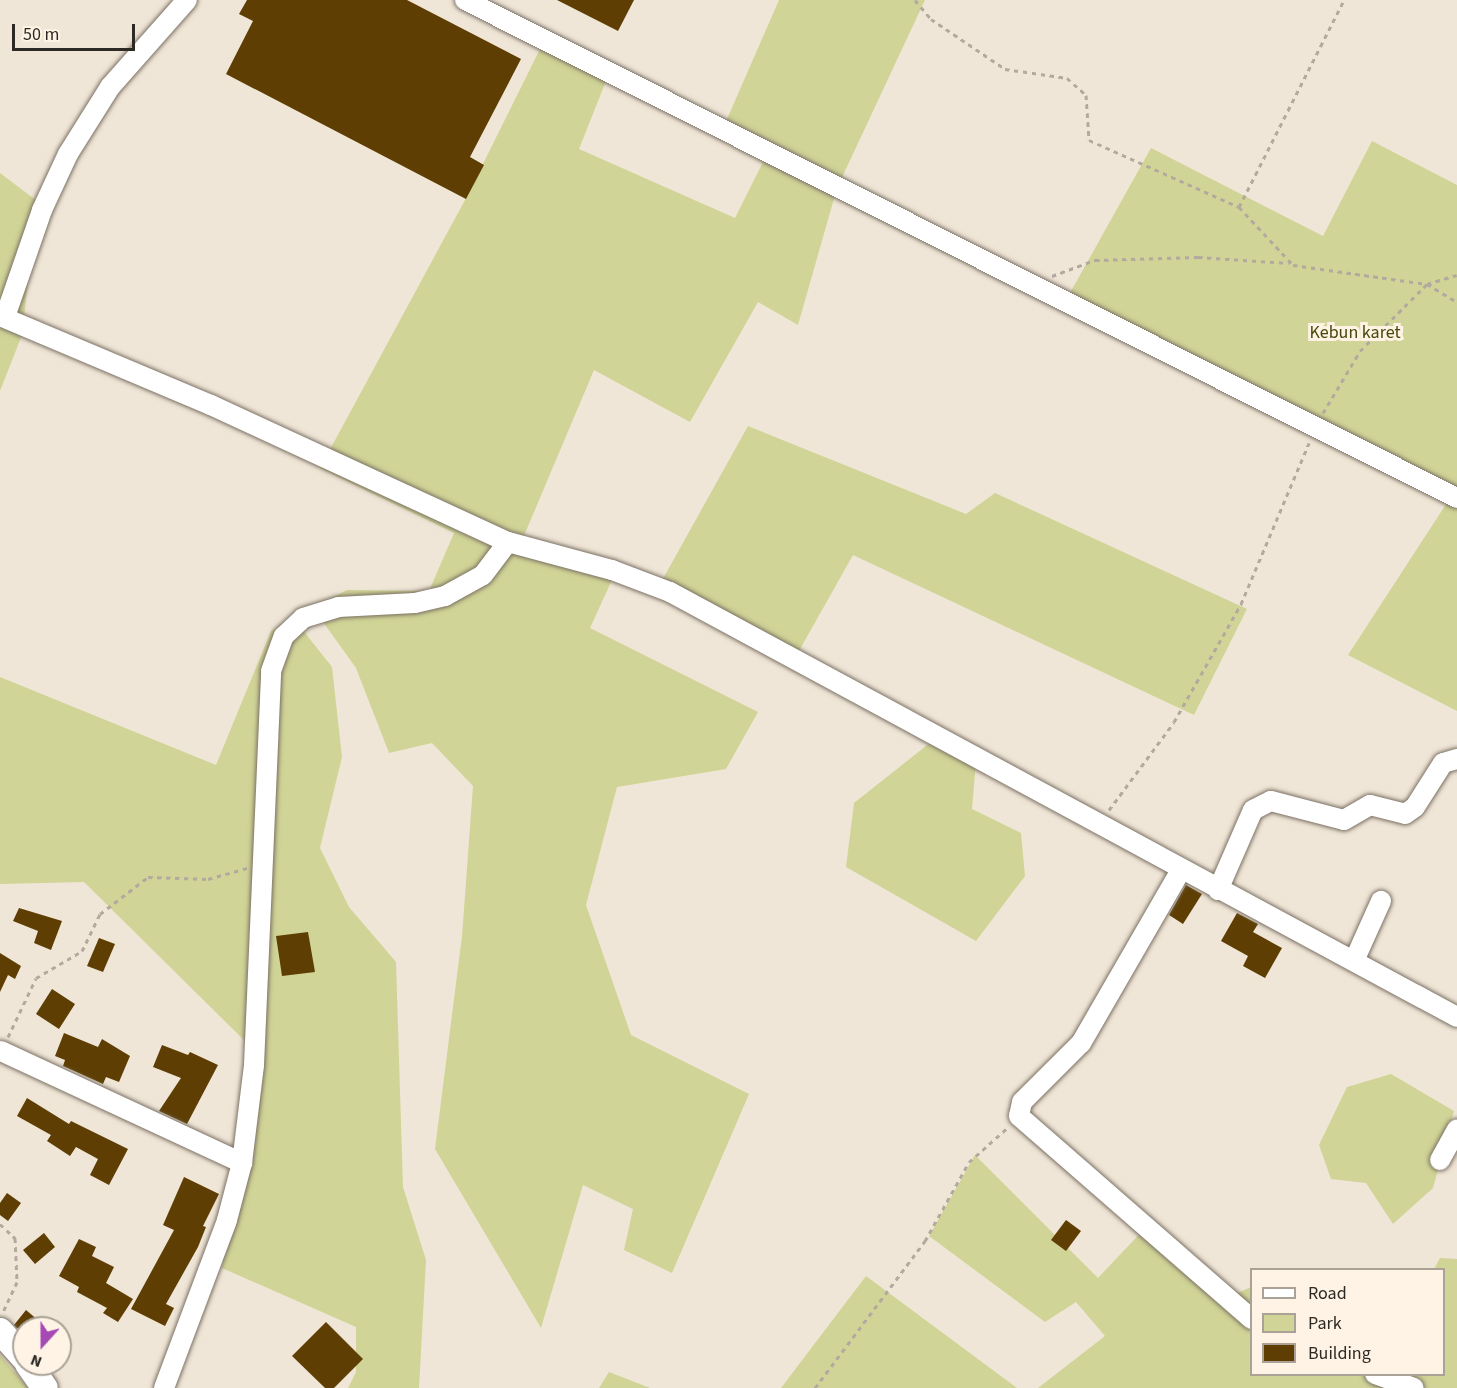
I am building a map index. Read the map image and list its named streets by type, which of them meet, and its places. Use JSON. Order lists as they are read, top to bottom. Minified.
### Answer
{"parks":["Kebun karet"],"legend":["Road","Park","Building"],"scale_bar":"50 m","north":"bottom"}
